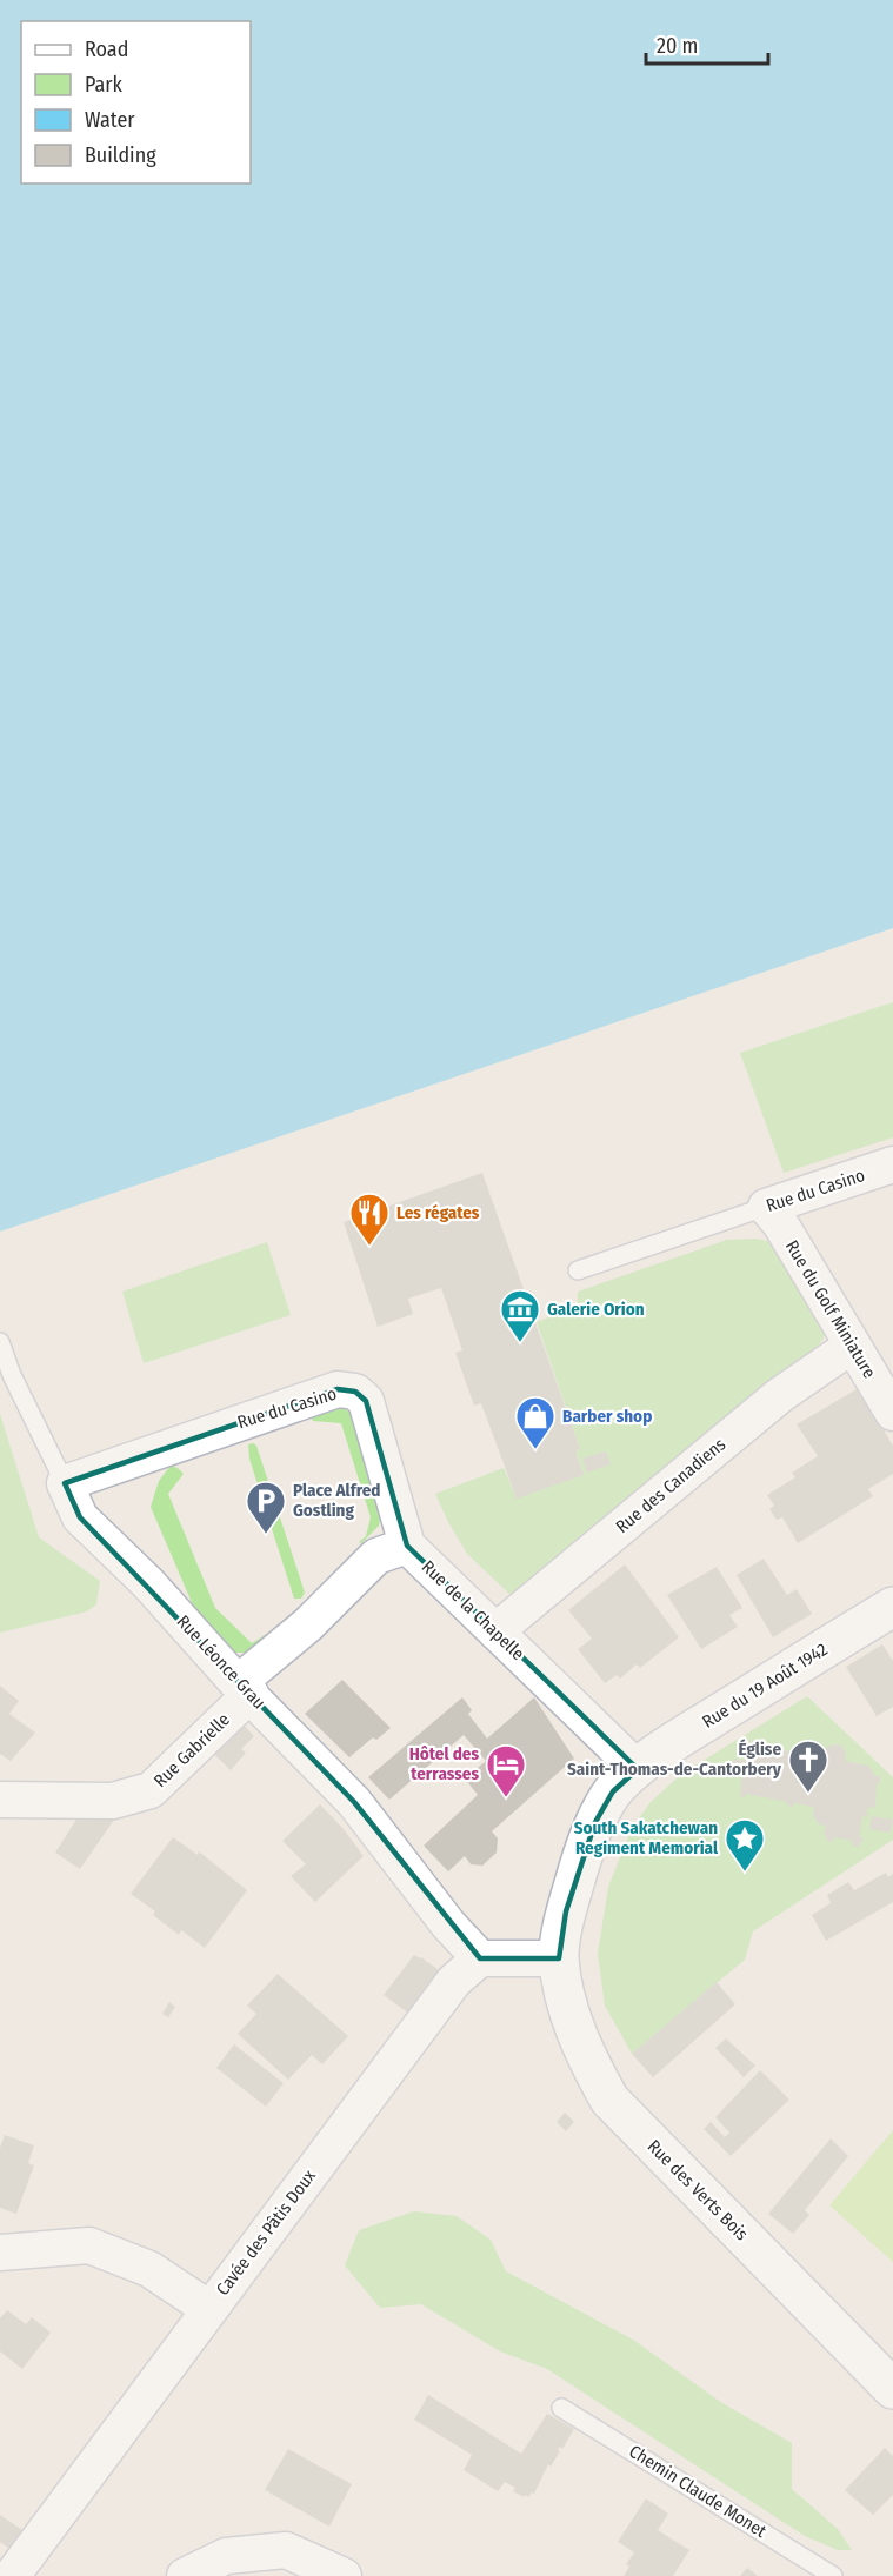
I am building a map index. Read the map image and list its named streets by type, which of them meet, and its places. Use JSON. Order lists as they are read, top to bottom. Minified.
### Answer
{"streets":{"main road":["Rue du 19 Août 1942","Rue des Verts Bois"],"street":["Rue du Casino","Rue du Golf Miniature","Rue des Canadiens","Rue de la Chapelle","Rue Léonce Grau","Rue Gabrielle","Cavée des Pâtis Doux"],"lane":["Chemin Claude Monet"]},"crossings":[["Rue du Casino","Rue du Golf Miniature"],["Rue du Casino","Rue de la Chapelle"],["Rue du Casino","Rue Léonce Grau"],["Rue du Golf Miniature","Rue des Canadiens"],["Rue des Canadiens","Rue de la Chapelle"],["Rue de la Chapelle","Rue Léonce Grau"],["Rue de la Chapelle","Rue du 19 Août 1942"],["Rue de la Chapelle","Rue Gabrielle"],["Rue Léonce Grau","Rue Gabrielle"],["Rue Léonce Grau","Cavée des Pâtis Doux"],["Rue du 19 Août 1942","Rue des Verts Bois"]],"places":{"restaurant":["Les régates"],"museum":["Galerie Orion"],"shop":["Barber shop"],"parking":["Place Alfred Gostling"],"church":["Église Saint-Thomas-de-Cantorbery"],"hotel":["Hôtel des terrasses"],"place":["South Sakatchewan Regiment Memorial"]},"legend":["Road","Park","Water","Building"],"scale_bar":"20 m"}
